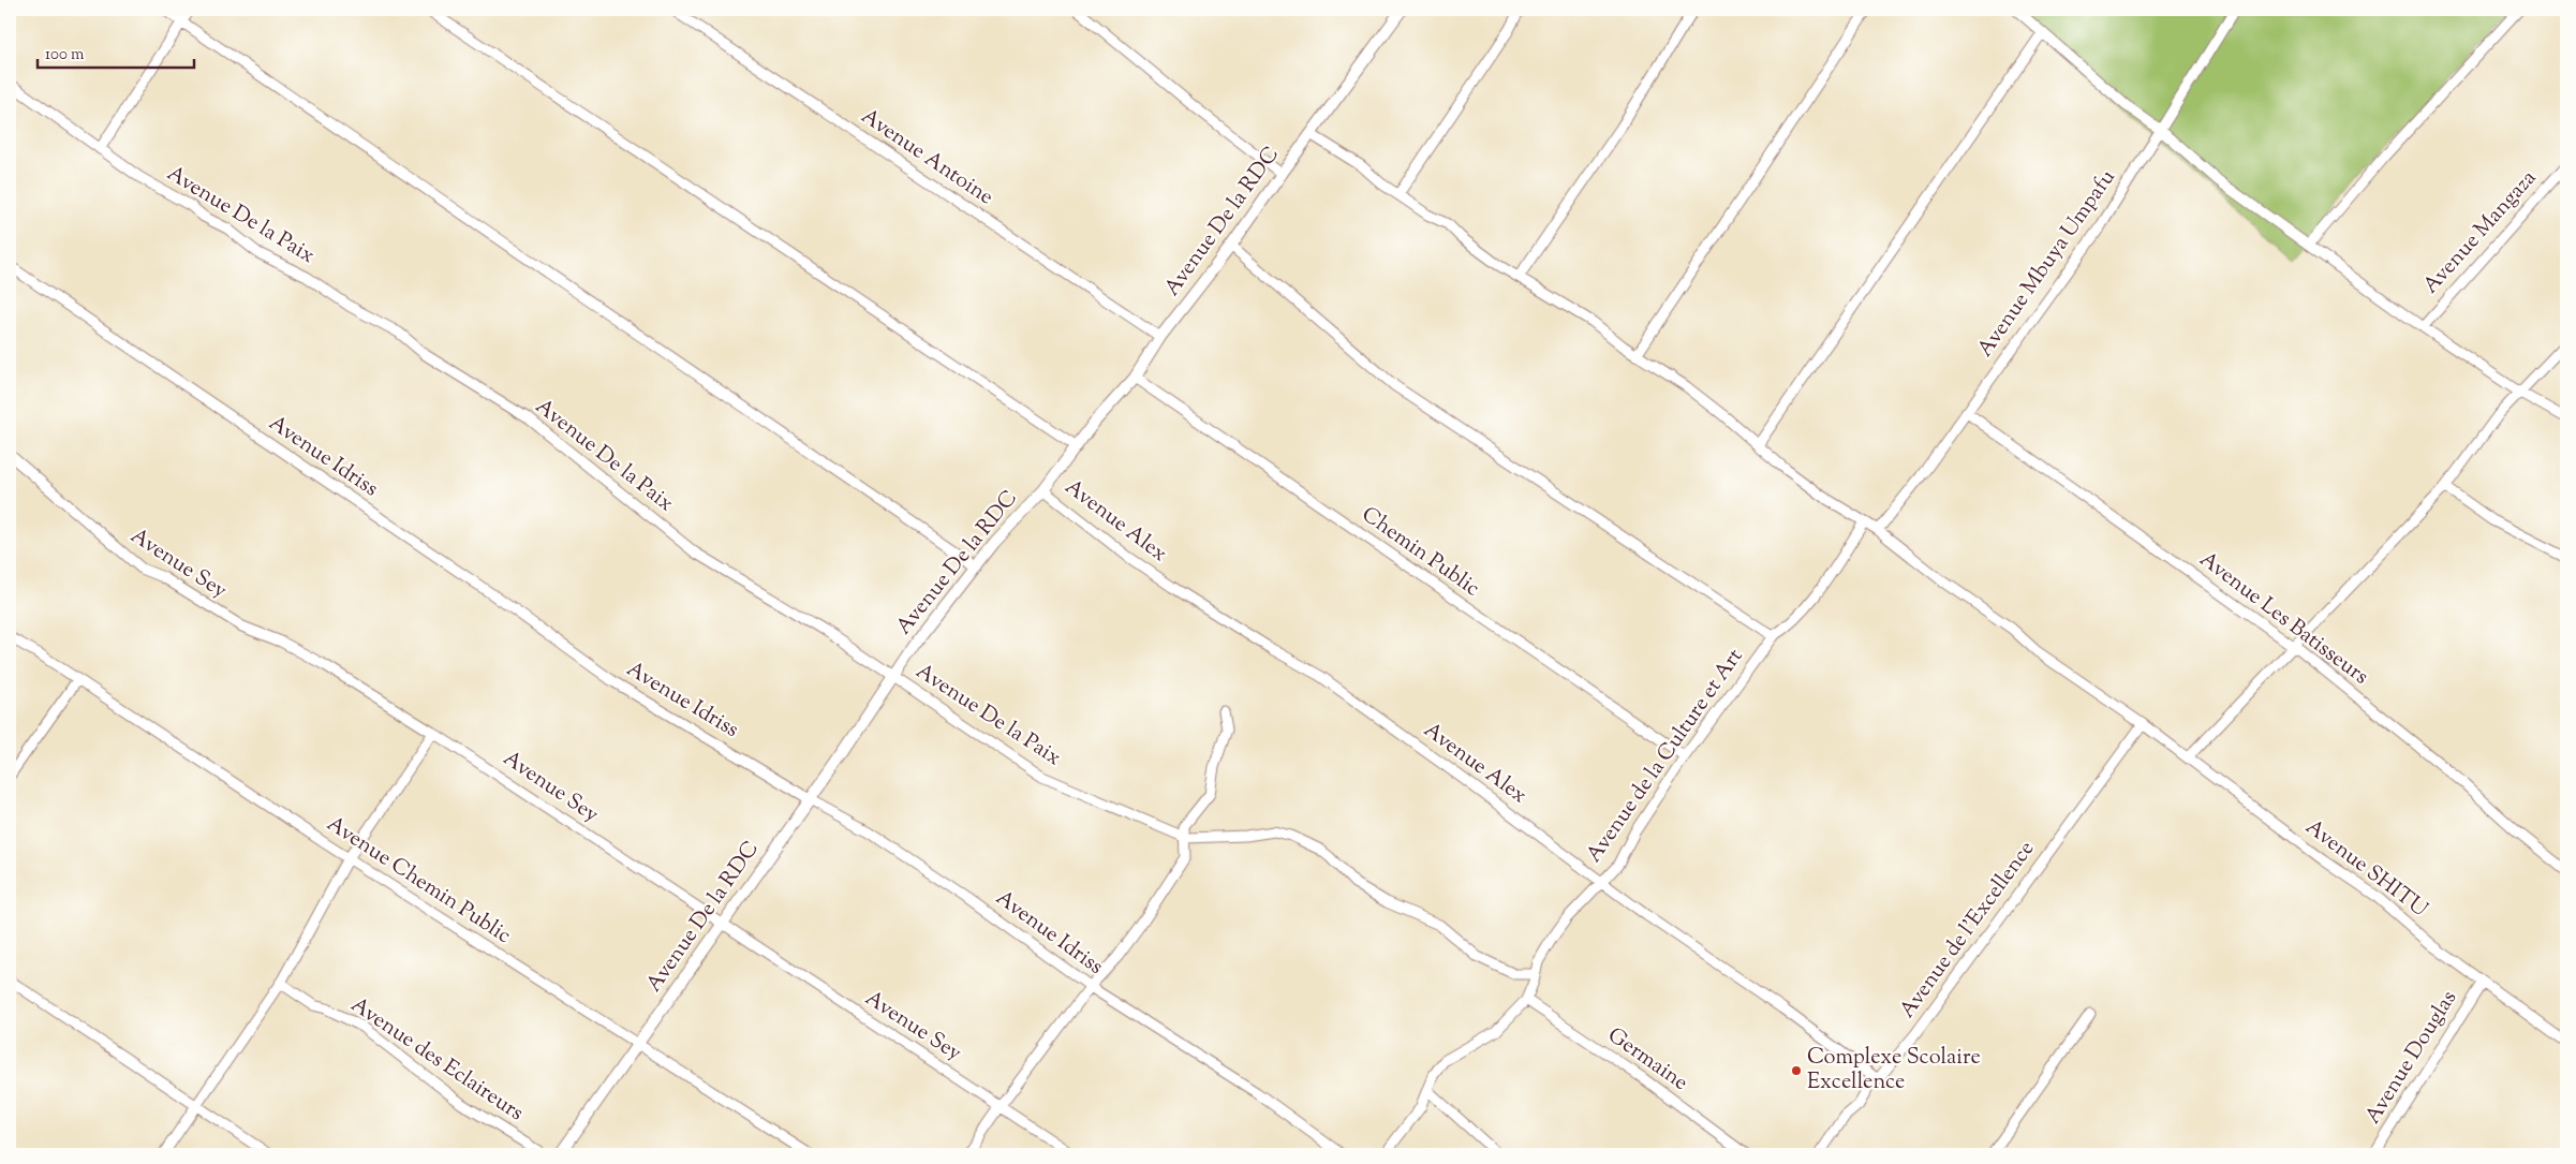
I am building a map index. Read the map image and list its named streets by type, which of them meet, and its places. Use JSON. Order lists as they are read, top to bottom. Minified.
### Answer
{"streets":{"street":["Avenue Antoine","Avenue De la Paix","Avenue De la RDC","Avenue Mangaza","Avenue Mbuya Umpafu","Avenue Idriss","Avenue Alex","Chemin Public","Avenue Sey","Avenue Les Batisseurs","Avenue de la Culture et Art","Avenue SHITU","Avenue Chemin Public","Avenue de l'Excellence","Avenue Douglas","Avenue des Eclaireurs","Germaine"]},"crossings":[["Avenue Antoine","Avenue De la RDC"],["Avenue De la Paix","Avenue De la RDC"],["Avenue De la RDC","Avenue Idriss"],["Avenue De la RDC","Avenue Alex"],["Avenue De la RDC","Chemin Public"],["Avenue De la RDC","Avenue Sey"],["Avenue De la RDC","Avenue SHITU"],["Avenue De la RDC","Avenue Chemin Public"],["Avenue Mbuya Umpafu","Avenue Les Batisseurs"],["Avenue Mbuya Umpafu","Avenue SHITU"],["Avenue Alex","Avenue de la Culture et Art"],["Avenue Alex","Avenue de l'Excellence"],["Chemin Public","Avenue de la Culture et Art"],["Avenue de la Culture et Art","Avenue SHITU"],["Avenue de la Culture et Art","Germaine"],["Avenue SHITU","Avenue de l'Excellence"],["Avenue SHITU","Avenue Douglas"]],"places":["Complexe Scolaire Excellence"],"scale_bar":"100 m"}
